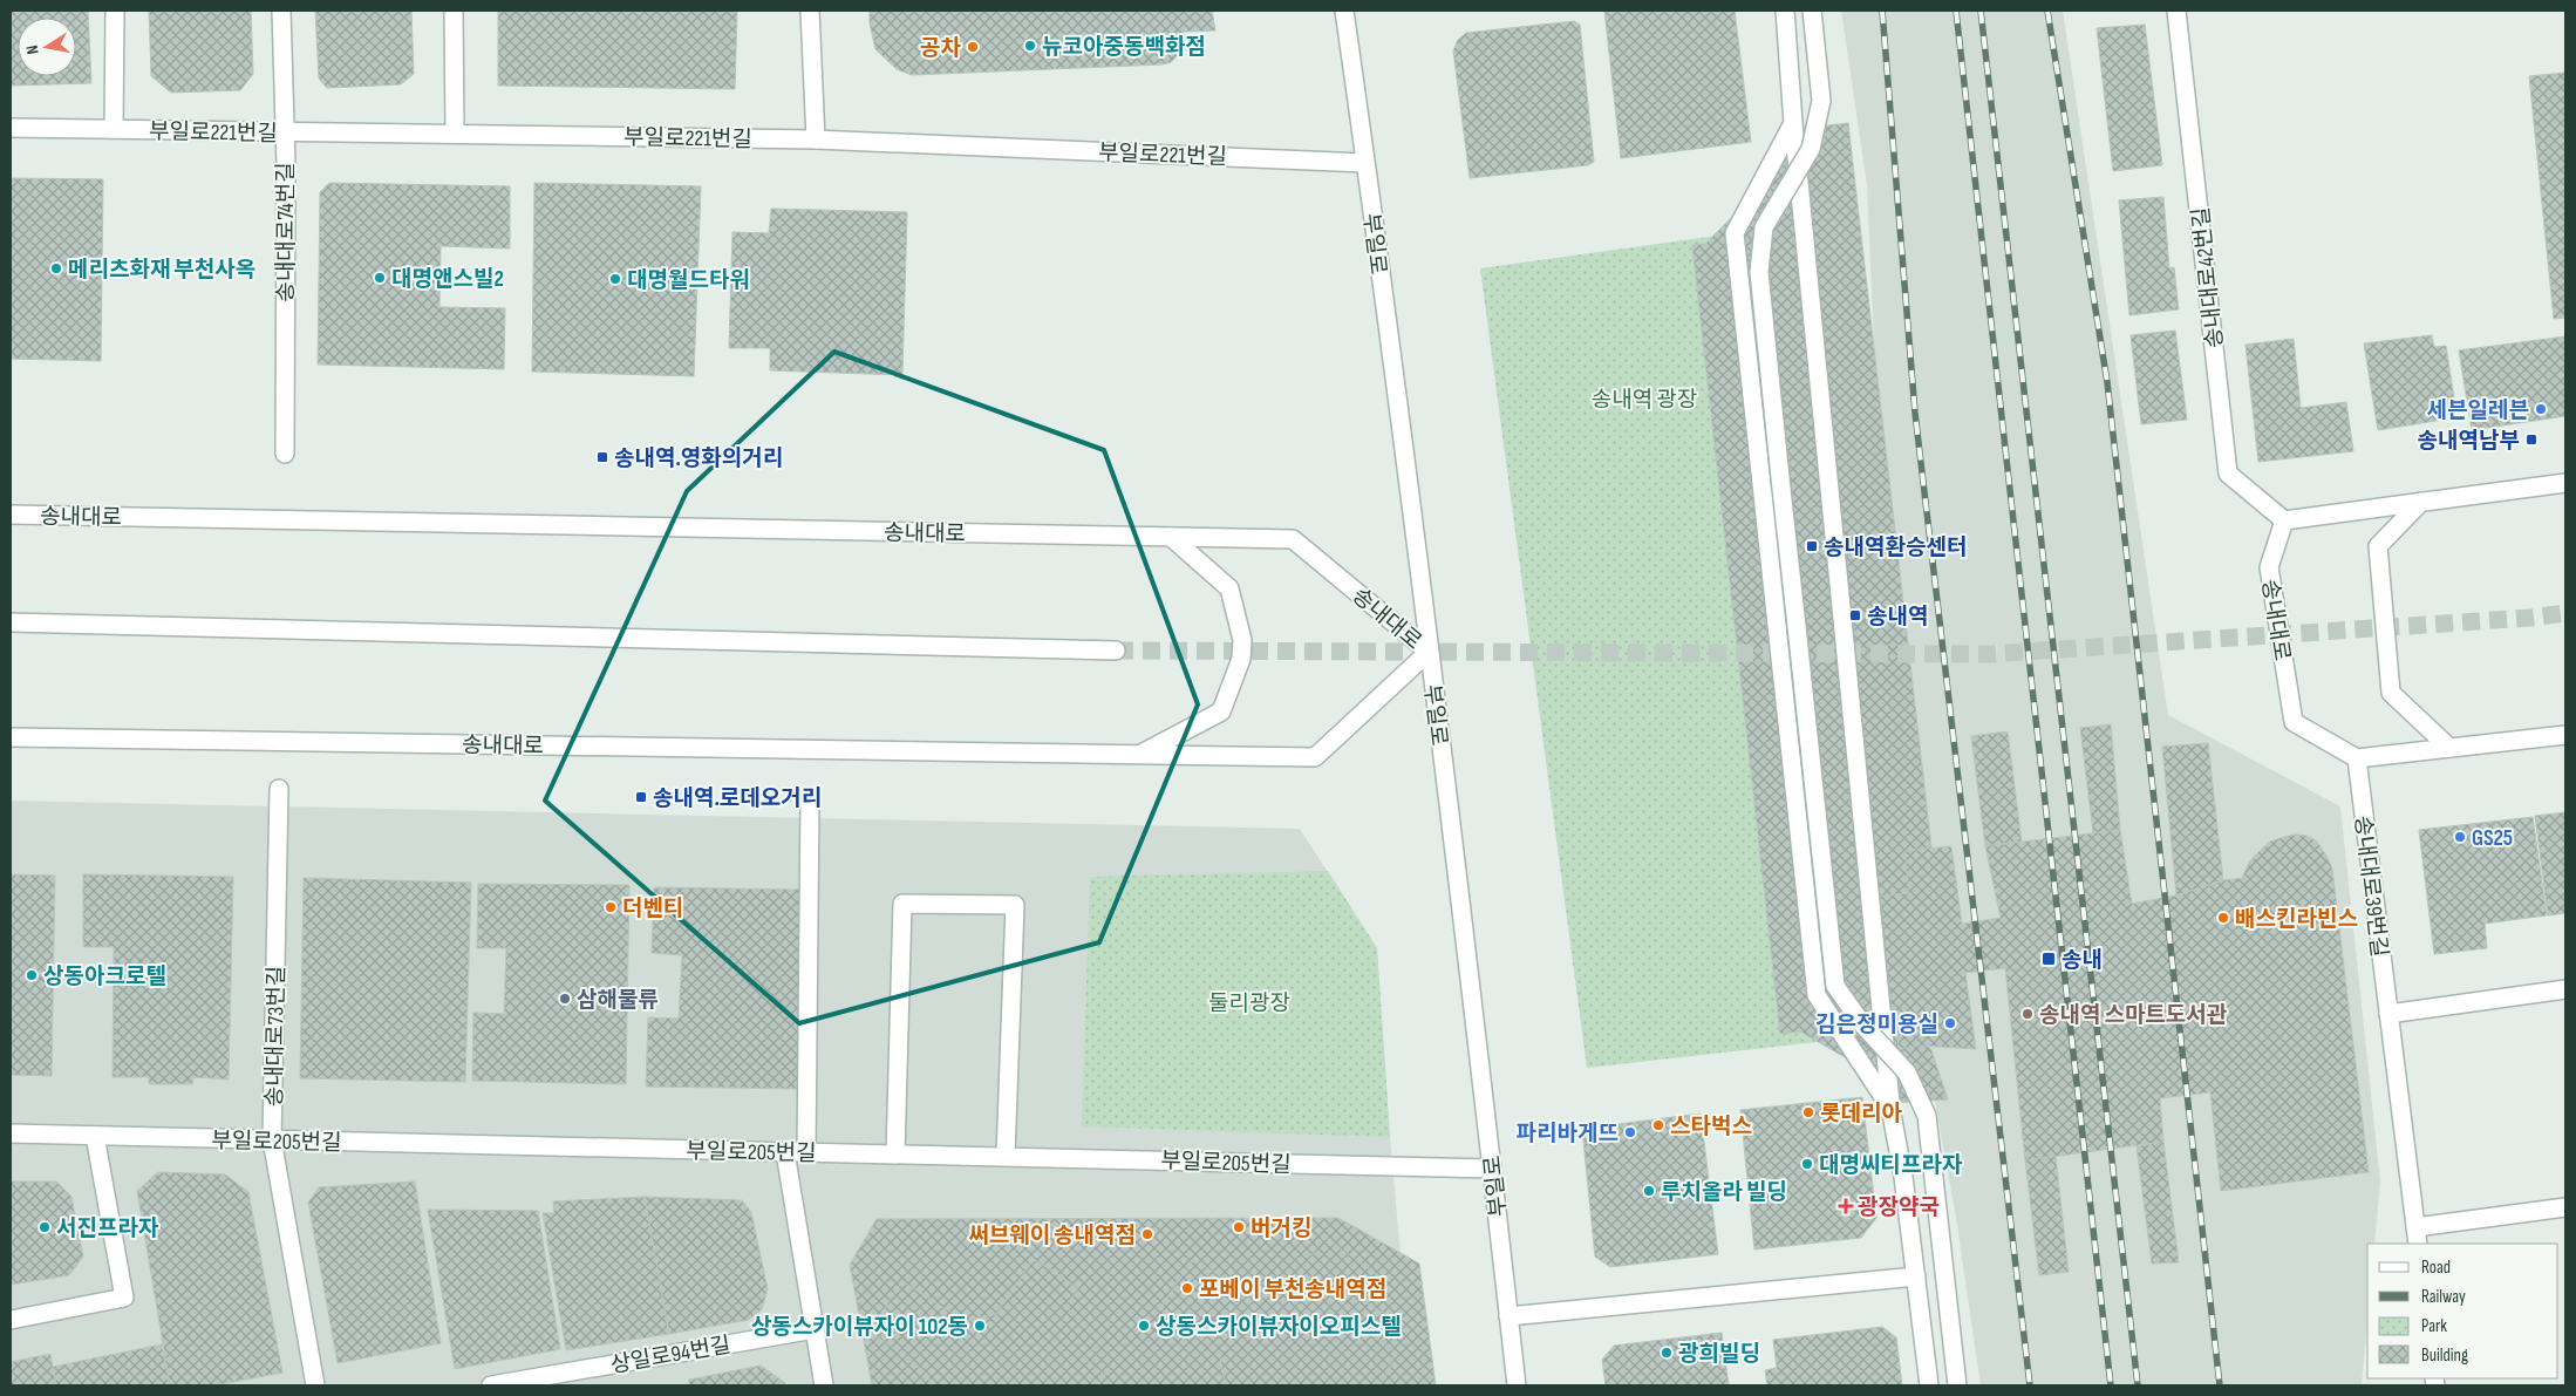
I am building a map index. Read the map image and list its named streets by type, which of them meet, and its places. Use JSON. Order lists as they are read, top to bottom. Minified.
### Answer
{"streets":{"street":["부일로221번길","송내대로74번길","부일로","송내대로42번길","송내대로","송내대로39번길","송내대로73번길","부일로205번길","상일로94번길"]},"crossings":[["부일로221번길","송내대로74번길"],["부일로221번길","부일로"],["부일로","송내대로"],["부일로","부일로205번길"],["송내대로42번길","송내대로"],["송내대로","송내대로39번길"],["송내대로73번길","부일로205번길"]],"parks":["송내역 광장","둘리광장"],"places":{"other":["뉴코아중동백화점","공차","메리츠화재 부천사옥","대명앤스빌2","대명월드타워","세븐일레븐","GS25","더벤티","배스킨라빈스","상동아크로텔","삼해물류","송내역 스마트도서관","김은정미용실","롯데리아","스타벅스","파리바게뜨","대명씨티프라자","루치올라 빌딩","서진프라자","버거킹","써브웨이 송내역점","포베이 부천송내역점","상동스카이뷰자이 102동","상동스카이뷰자이오피스텔","광희빌딩"],"transit":["송내역남부","송내역.영화의거리","송내역환승센터","송내역","송내역.로데오거리","송내"],"health":["광장약국"]},"legend":["Road","Railway","Park","Building"],"north":"left"}
